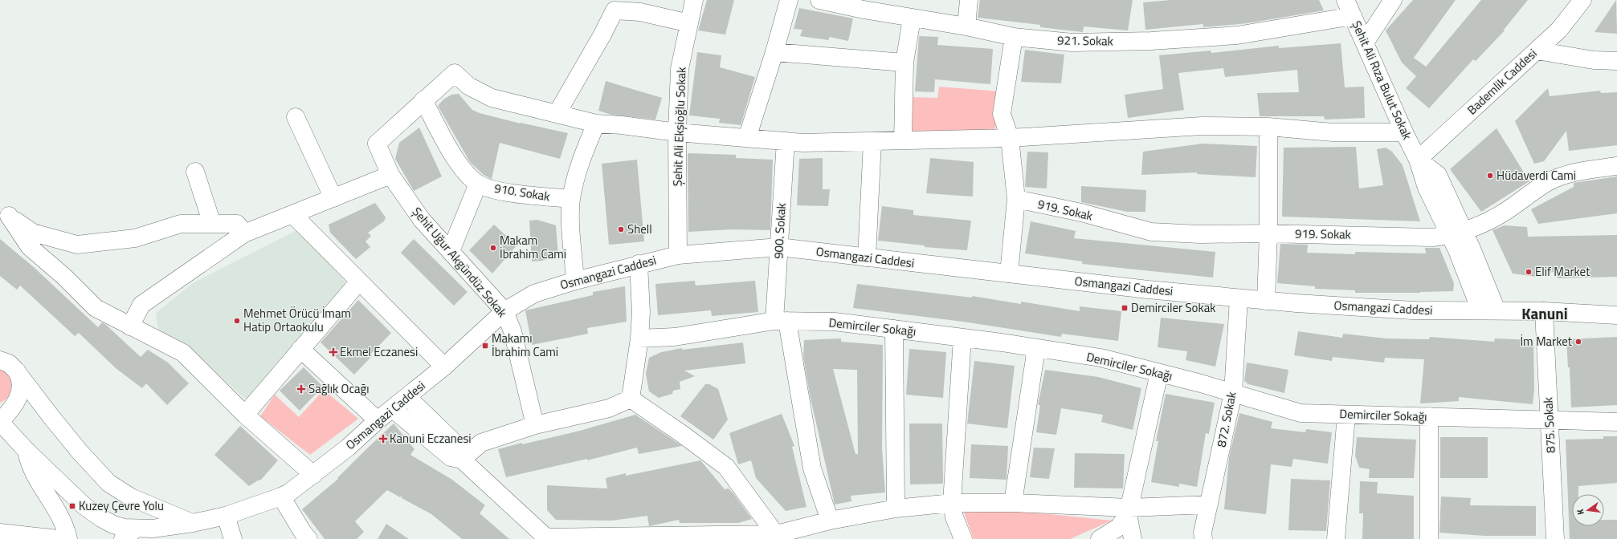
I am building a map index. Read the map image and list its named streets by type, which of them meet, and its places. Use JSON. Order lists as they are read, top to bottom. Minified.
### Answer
{"streets":{"street":["921. Sokak","Şehit Ali Rıza Bulut Sokak","Bademlik Caddesi","Şehit Ali Ekşioğlu Sokak","910. Sokak","919. Sokak","900. Sokak","Osmangazi Caddesi","Şehit Uğur Akgündüz Sokak","Demirciler Sokağı","872. Sokak","875. Sokak"]},"crossings":[["921. Sokak","Şehit Ali Rıza Bulut Sokak"],["Şehit Ali Rıza Bulut Sokak","Bademlik Caddesi"],["Şehit Ali Rıza Bulut Sokak","919. Sokak"],["Şehit Ali Rıza Bulut Sokak","Osmangazi Caddesi"],["Şehit Ali Ekşioğlu Sokak","Osmangazi Caddesi"],["910. Sokak","Şehit Uğur Akgündüz Sokak"],["900. Sokak","Osmangazi Caddesi"],["900. Sokak","Demirciler Sokağı"],["Osmangazi Caddesi","Şehit Uğur Akgündüz Sokak"],["Osmangazi Caddesi","872. Sokak"],["Osmangazi Caddesi","875. Sokak"],["Demirciler Sokağı","872. Sokak"],["Demirciler Sokağı","875. Sokak"]],"districts":["Kanuni"],"places":{"other":["Hüdaverdi Cami","Shell","Makam İbrahim Cami","Elif Market","Mehmet Örücü İmam Hatip Ortaokulu","İm Market"],"transit":["Demirciler Sokak","Makamı İbrahim Cami","Kuzey Çevre Yolu"],"health":["Ekmel Eczanesi","Sağlık Ocağı","Kanuni Eczanesi"]},"north":"left"}
